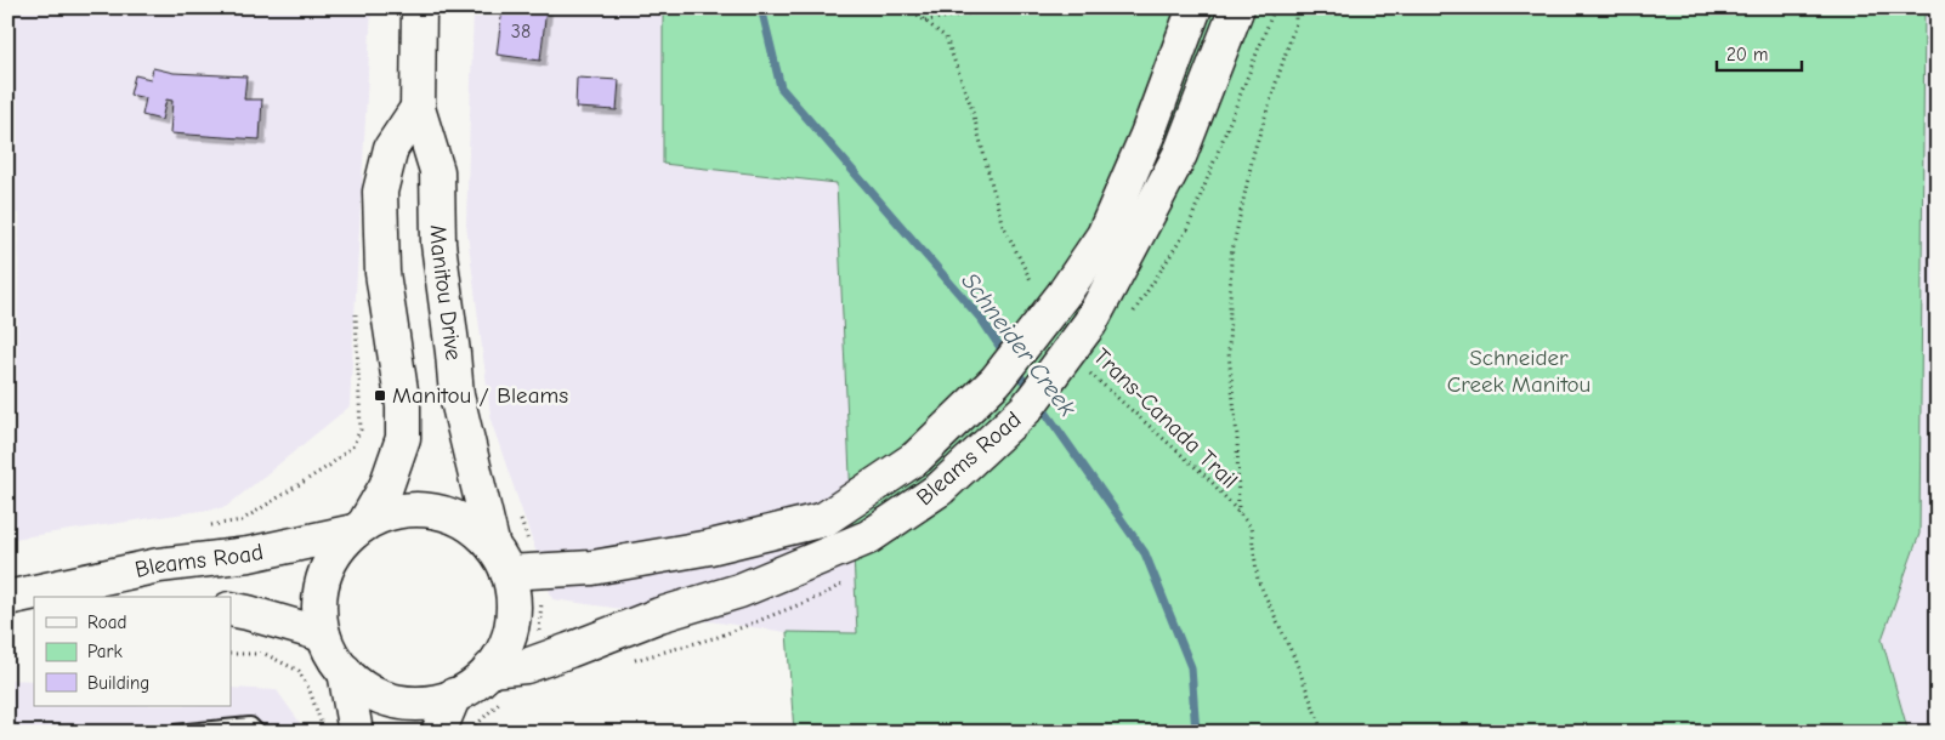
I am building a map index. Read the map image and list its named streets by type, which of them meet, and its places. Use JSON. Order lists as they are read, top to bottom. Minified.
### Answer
{"streets":{"main road":["Manitou Drive","Bleams Road"],"path":["Trans-Canada Trail"]},"crossings":[["Manitou Drive","Bleams Road"]],"water":["Schneider Creek"],"parks":["Schneider Creek Manitou"],"places":{"transit":["Manitou / Bleams"]},"house_numbers":["38"],"legend":["Road","Park","Building"],"scale_bar":"20 m"}
